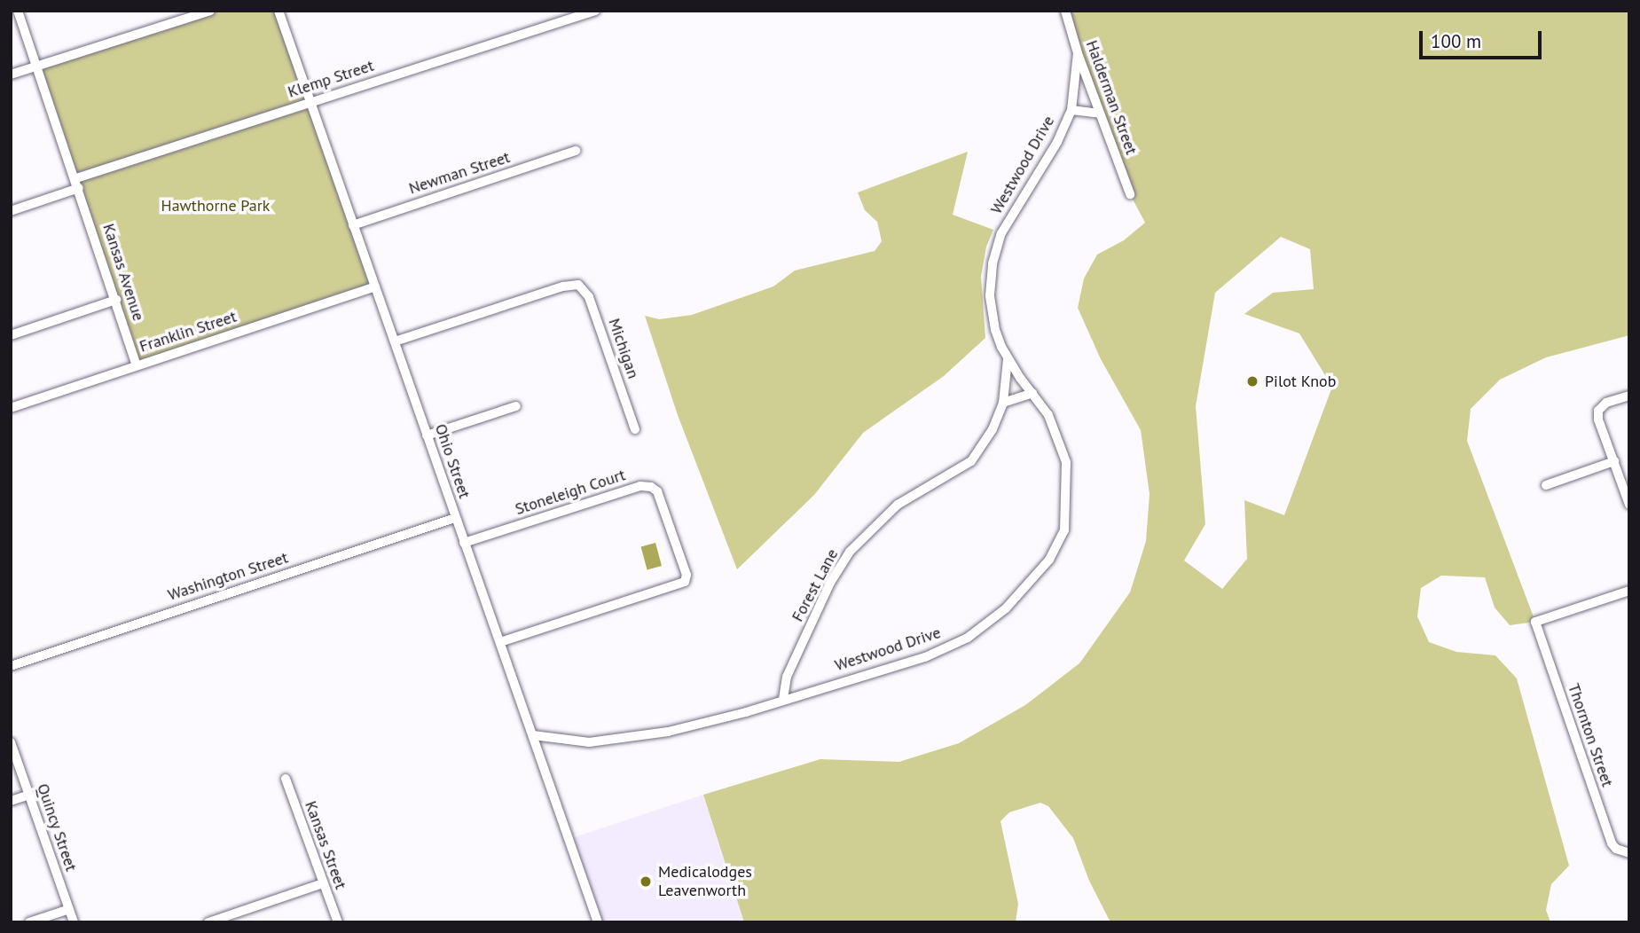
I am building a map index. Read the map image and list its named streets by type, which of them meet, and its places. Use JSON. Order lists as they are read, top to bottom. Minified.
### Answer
{"streets":{"street":["Klemp Street","Halderman Street","Westwood Drive","Newman Street","Kansas Avenue","Franklin Street","Michigan","Ohio Street","Stoneleigh Court","Washington Street","Forest Lane","Thornton Street","Quincy Street","Kansas Street"]},"crossings":[["Klemp Street","Kansas Avenue"],["Klemp Street","Ohio Street"],["Halderman Street","Westwood Drive"],["Westwood Drive","Ohio Street"],["Westwood Drive","Forest Lane"],["Newman Street","Ohio Street"],["Kansas Avenue","Franklin Street"],["Franklin Street","Ohio Street"],["Michigan","Ohio Street"],["Ohio Street","Stoneleigh Court"],["Ohio Street","Washington Street"]],"parks":["Hawthorne Park"],"places":["Pilot Knob","Medicalodges Leavenworth"],"scale_bar":"100 m"}
